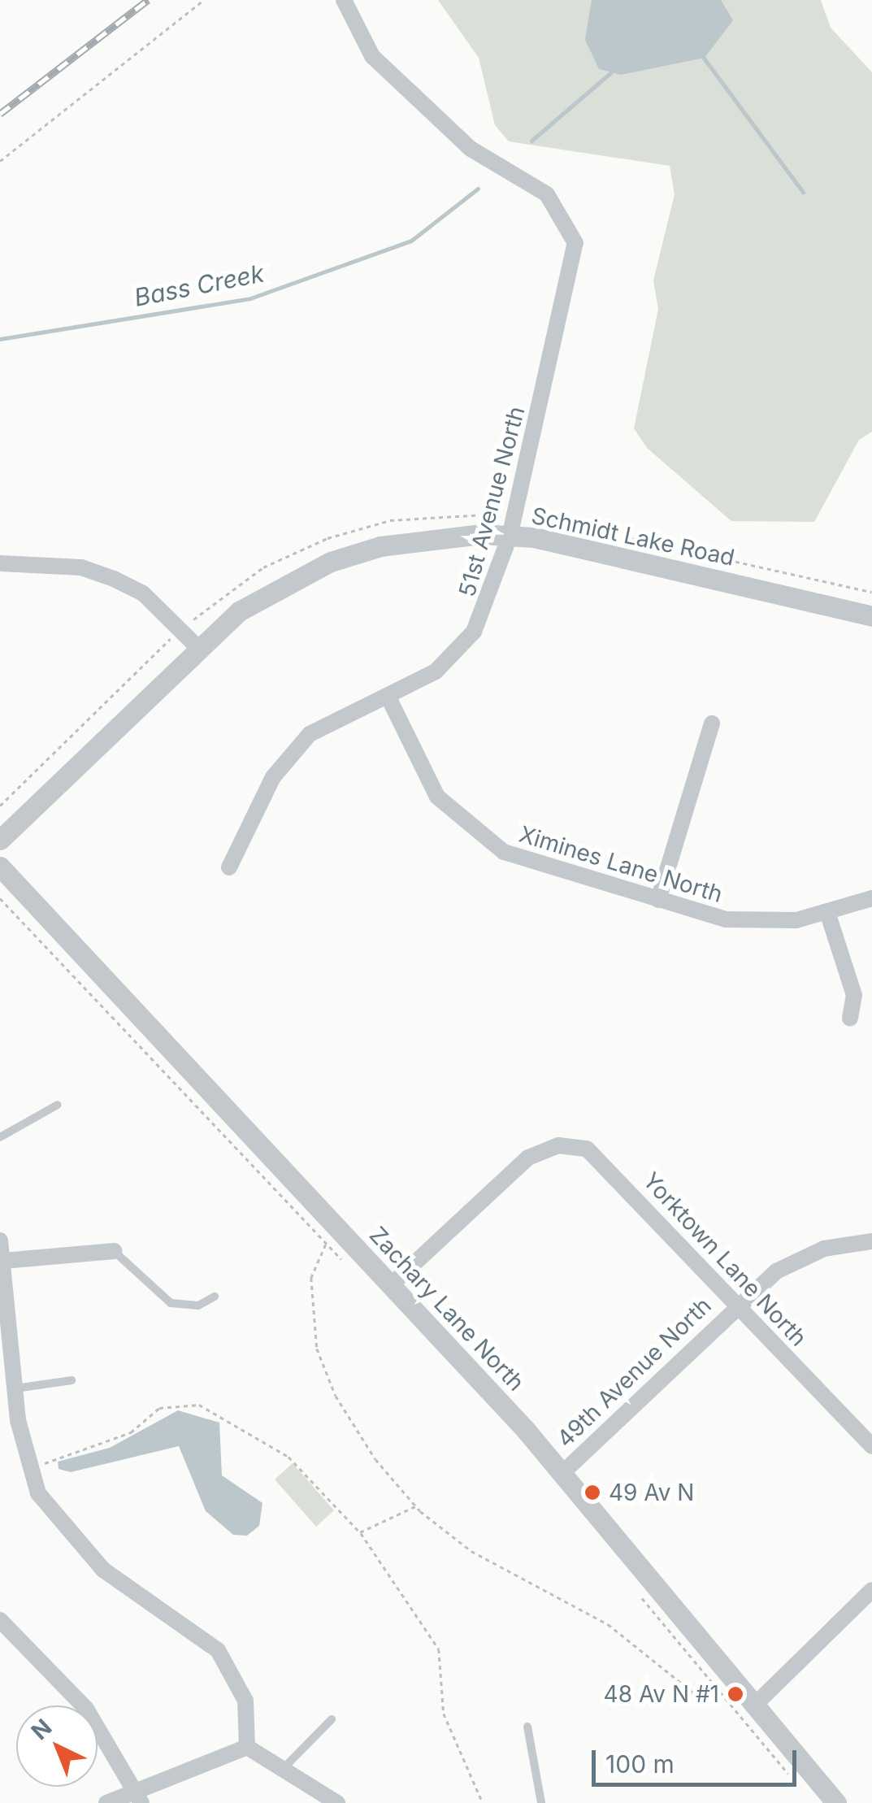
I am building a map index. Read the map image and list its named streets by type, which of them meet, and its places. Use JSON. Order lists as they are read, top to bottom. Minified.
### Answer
{"streets":{"street":["51st Avenue North","Schmidt Lake Road","Ximines Lane North","Yorktown Lane North","Zachary Lane North","49th Avenue North"]},"crossings":[["51st Avenue North","Schmidt Lake Road"],["51st Avenue North","Ximines Lane North"],["Yorktown Lane North","Zachary Lane North"],["Yorktown Lane North","49th Avenue North"],["Zachary Lane North","49th Avenue North"]],"water":["Bass Creek"],"places":["49 Av N","48 Av N #1"],"scale_bar":"100 m","north":"top left"}
